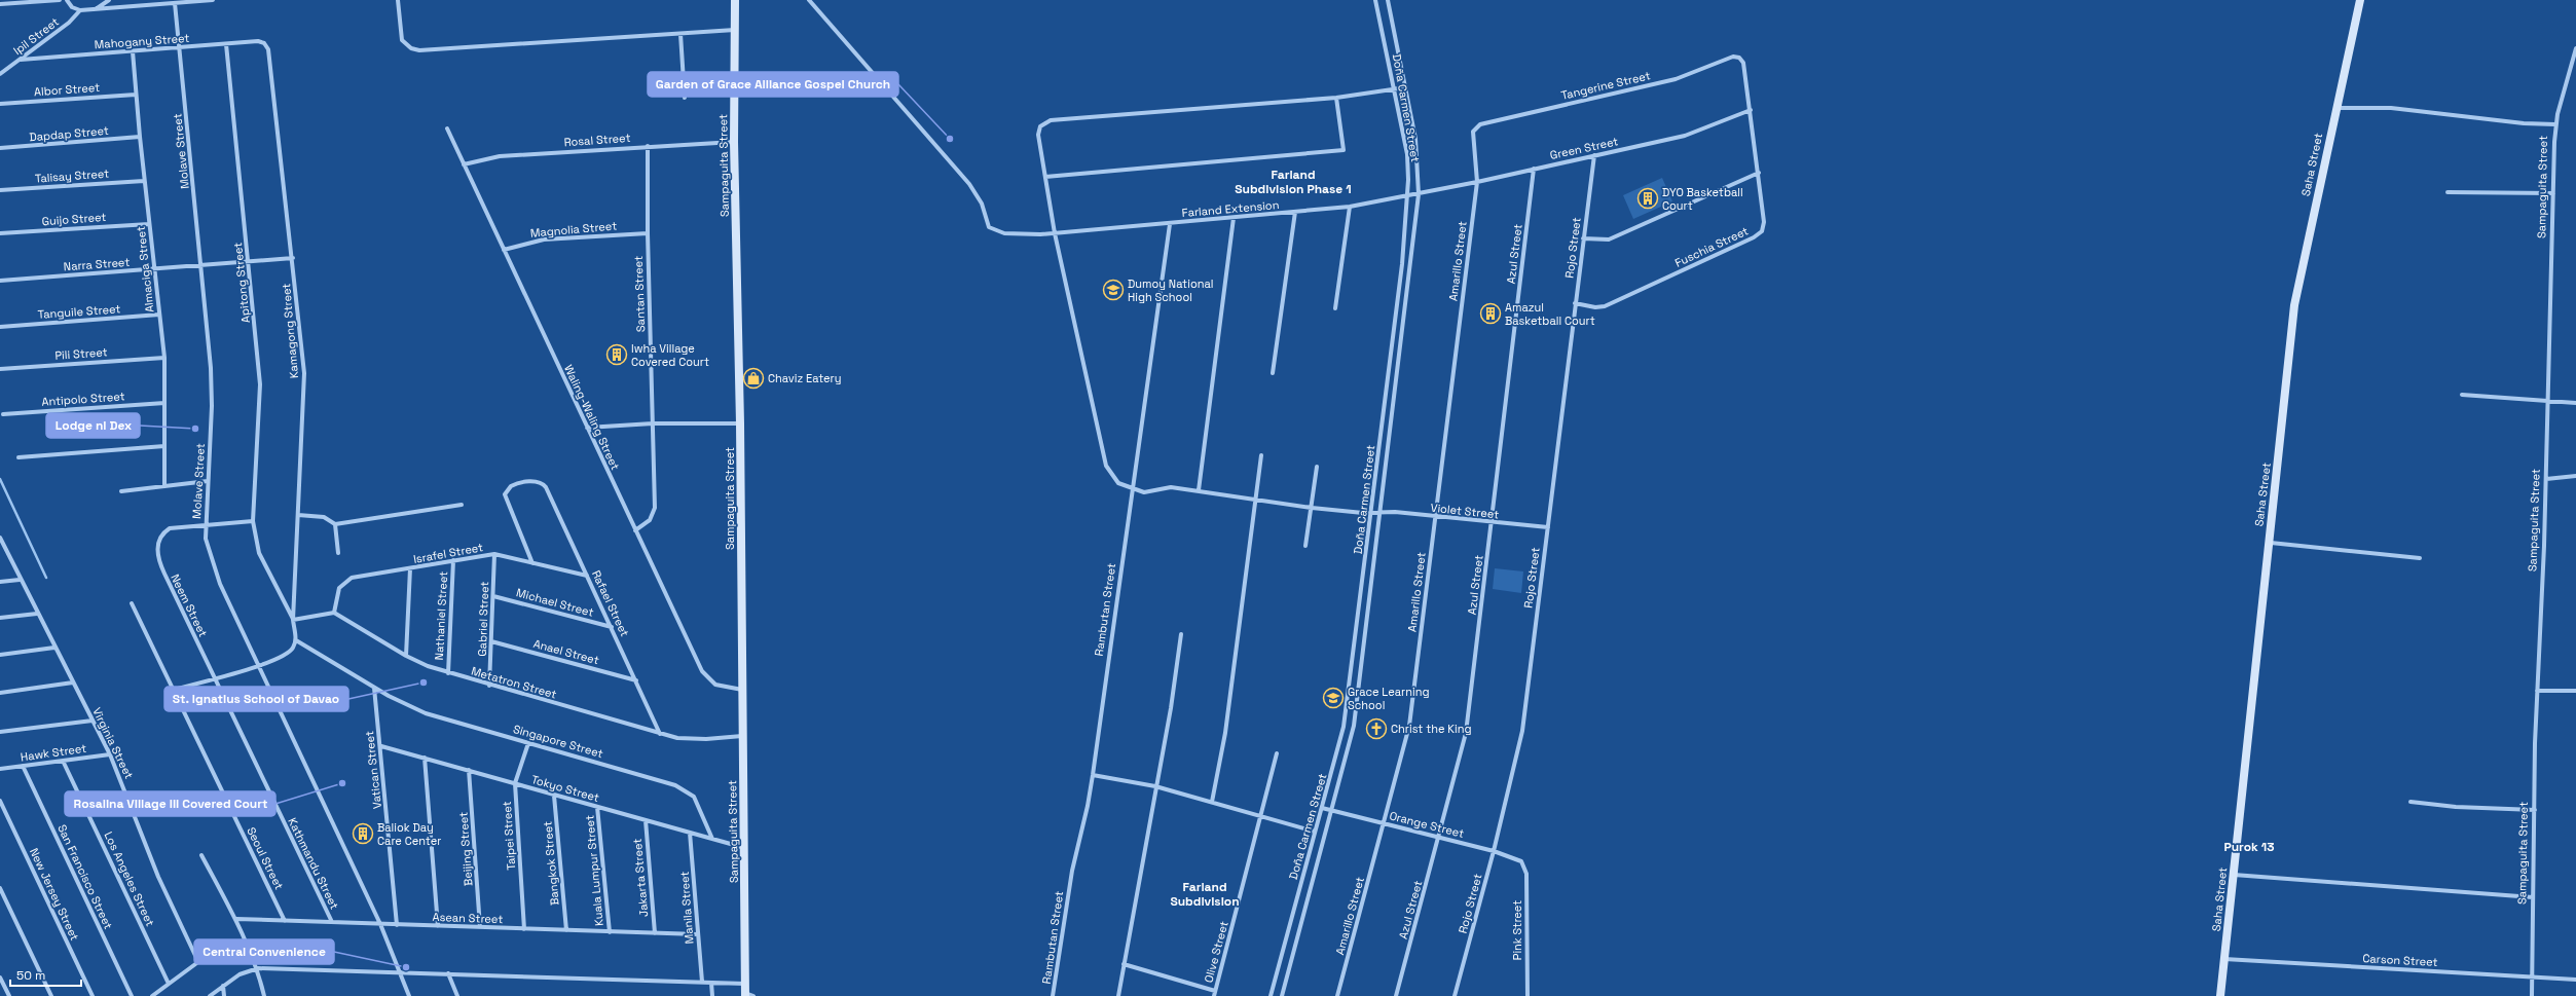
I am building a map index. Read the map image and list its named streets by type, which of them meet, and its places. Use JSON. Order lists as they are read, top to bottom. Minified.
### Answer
{"streets":{"street":["Ipil Street","Mahogany Street","Tangerine Street","Albor Street","Doña Carmen Street","Dapdap Street","Rosal Street","Green Street","Molave Street","Saha Street","Sampaguita Street","Talisay Street","Farland Extension","Guijo Street","Magnolia Street","Fuschia Street","Rojo Street","Azul Street","Amarillo Street","Narra Street","Almaciga Street","Apitong Street","Santan Street","Tanguile Street","Kamagong Street","Pili Street","Antipolo Street","Waling-Waling Street","Violet Street","Israfel Street","Michael Street","Rafael Street","Neem Street","Rambutan Street","Nathaniel Street","Gabriel Street","Anael Street","Metatron Street","Singapore Street","Virginia Street","Hawk Street","Vatican Street","Tokyo Street","Orange Street","Taipei Street","Beijing Street","Seoul Street","Kathmandu Street","Bangkok Street","Kuala Lumpur Street","San Francisco Street","Jakarta Street","Los Angeles Street","New Jersey Street","Manila Street","Asean Street","Pink Street","Olive Street","Carson Street"]},"crossings":[["Ipil Street","Mahogany Street"],["Mahogany Street","Molave Street"],["Mahogany Street","Almaciga Street"],["Mahogany Street","Apitong Street"],["Mahogany Street","Kamagong Street"],["Tangerine Street","Green Street"],["Tangerine Street","Fuschia Street"],["Tangerine Street","Amarillo Street"],["Albor Street","Almaciga Street"],["Doña Carmen Street","Green Street"],["Doña Carmen Street","Farland Extension"],["Doña Carmen Street","Violet Street"],["Doña Carmen Street","Orange Street"],["Dapdap Street","Almaciga Street"],["Rosal Street","Sampaguita Street"],["Rosal Street","Santan Street"],["Rosal Street","Waling-Waling Street"],["Green Street","Farland Extension"],["Green Street","Fuschia Street"],["Green Street","Rojo Street"],["Green Street","Azul Street"],["Green Street","Amarillo Street"],["Molave Street","Narra Street"],["Molave Street","Neem Street"],["Molave Street","Asean Street"],["Saha Street","Carson Street"],["Sampaguita Street","Waling-Waling Street"],["Sampaguita Street","Metatron Street"],["Sampaguita Street","Tokyo Street"],["Sampaguita Street","Carson Street"],["Talisay Street","Almaciga Street"],["Farland Extension","Violet Street"],["Farland Extension","Rambutan Street"],["Guijo Street","Almaciga Street"],["Magnolia Street","Santan Street"],["Magnolia Street","Waling-Waling Street"],["Fuschia Street","Rojo Street"],["Rojo Street","Violet Street"],["Rojo Street","Orange Street"],["Azul Street","Violet Street"],["Azul Street","Orange Street"],["Amarillo Street","Violet Street"],["Amarillo Street","Orange Street"],["Narra Street","Almaciga Street"],["Narra Street","Apitong Street"],["Narra Street","Kamagong Street"],["Almaciga Street","Tanguile Street"],["Almaciga Street","Pili Street"],["Almaciga Street","Antipolo Street"],["Apitong Street","Kamagong Street"],["Santan Street","Waling-Waling Street"],["Violet Street","Rambutan Street"],["Israfel Street","Rafael Street"],["Israfel Street","Nathaniel Street"],["Israfel Street","Gabriel Street"],["Israfel Street","Metatron Street"],["Michael Street","Rafael Street"],["Michael Street","Gabriel Street"],["Rafael Street","Anael Street"],["Rafael Street","Metatron Street"],["Neem Street","Kathmandu Street"],["Nathaniel Street","Metatron Street"],["Gabriel Street","Anael Street"],["Gabriel Street","Metatron Street"],["Singapore Street","Vatican Street"],["Singapore Street","Tokyo Street"],["Singapore Street","Taipei Street"],["Virginia Street","Hawk Street"],["Hawk Street","San Francisco Street"],["Hawk Street","Los Angeles Street"],["Vatican Street","Tokyo Street"],["Vatican Street","Asean Street"],["Tokyo Street","Taipei Street"],["Tokyo Street","Beijing Street"],["Tokyo Street","Bangkok Street"],["Tokyo Street","Kuala Lumpur Street"],["Tokyo Street","Jakarta Street"],["Tokyo Street","Manila Street"],["Orange Street","Pink Street"],["Taipei Street","Asean Street"],["Beijing Street","Asean Street"],["Seoul Street","Asean Street"],["Kathmandu Street","Asean Street"],["Bangkok Street","Asean Street"],["Kuala Lumpur Street","Asean Street"],["Jakarta Street","Asean Street"],["Manila Street","Asean Street"]],"districts":["Farland Subdivision Phase 1","Purok 13","Farland Subdivision"],"places":{"other":["Garden of Grace Alliance Gospel Church","Lodge ni Dex","St. Ignatius School of Davao","Rosalina Village III Covered Court","Central Convenience"],"building":["DYO Basketball Court","Amazul Basketball Court","Iwha Village Covered Court","Baliok Day Care Center"],"school or university":["Dumoy National High School","Grace Learning School"],"shop":["Chaviz Eatery"],"church":["Christ the King"]},"scale_bar":"50 m"}
